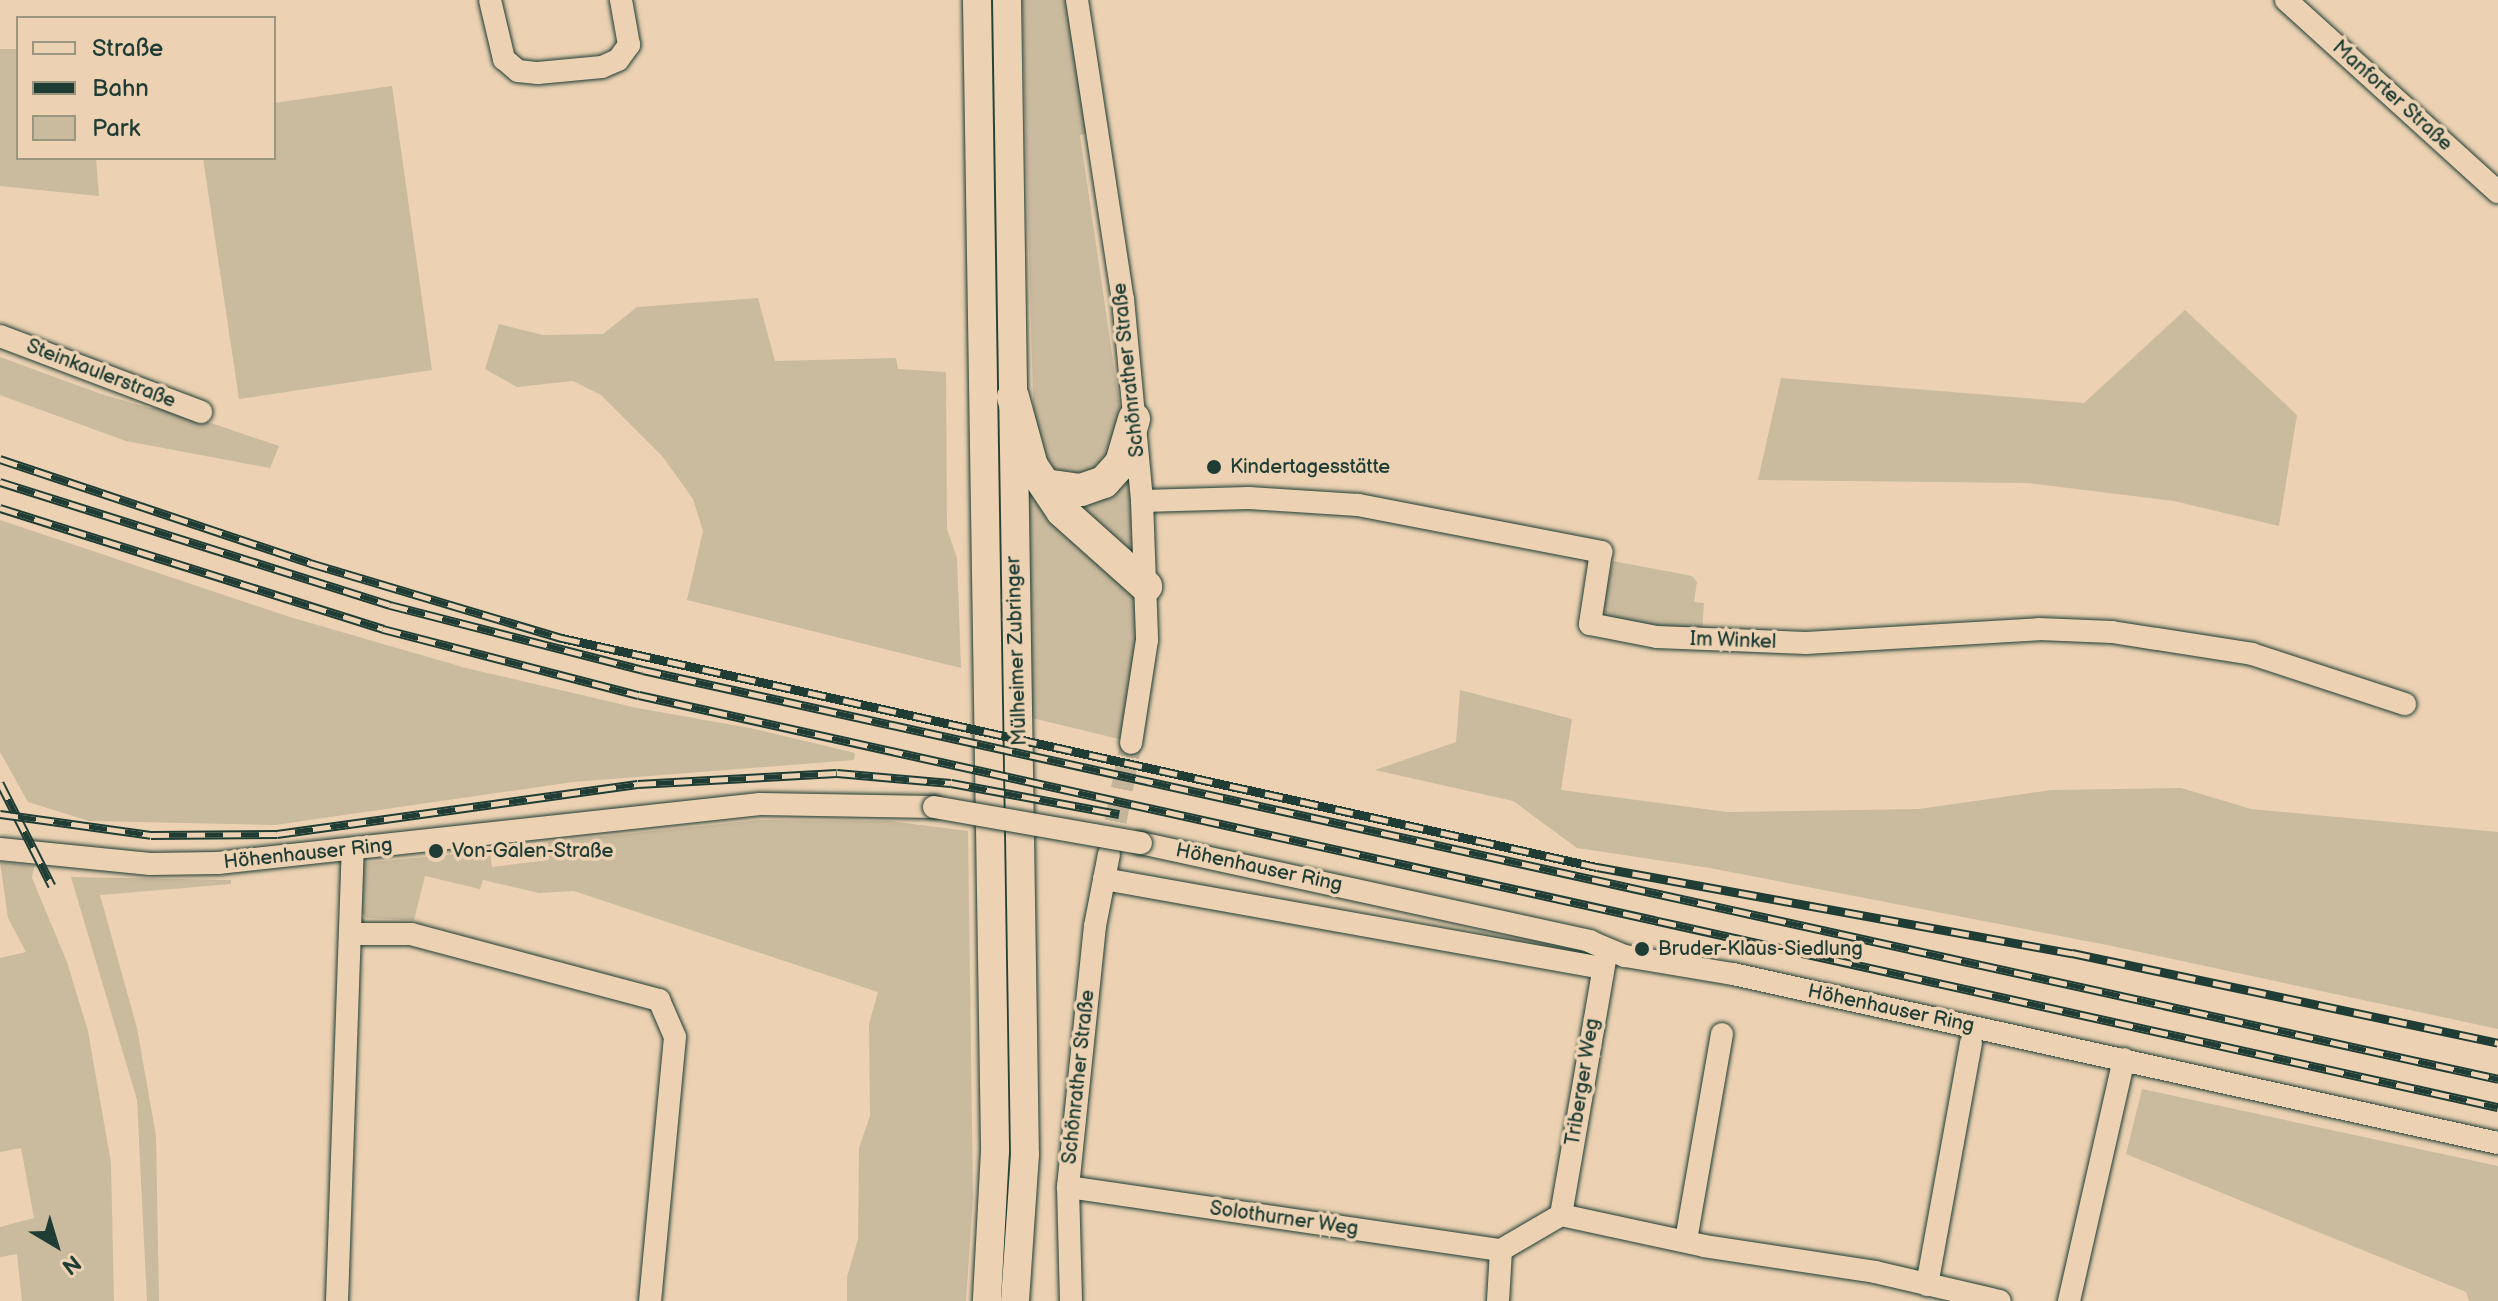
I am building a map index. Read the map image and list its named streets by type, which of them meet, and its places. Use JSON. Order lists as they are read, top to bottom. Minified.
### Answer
{"streets":{"main road":["Mülheimer Zubringer"],"street":["Manforter Straße","Schönrather Straße","Steinkaulerstraße","Im Winkel","Höhenhauser Ring","Triberger Weg","Solothurner Weg"]},"crossings":[["Schönrather Straße","Im Winkel"],["Schönrather Straße","Höhenhauser Ring"],["Schönrather Straße","Solothurner Weg"],["Höhenhauser Ring","Triberger Weg"]],"places":["Kindertagesstätte","Von-Galen-Straße","Bruder-Klaus-Siedlung"],"legend":["Straße","Bahn","Park"],"north":"bottom right"}
